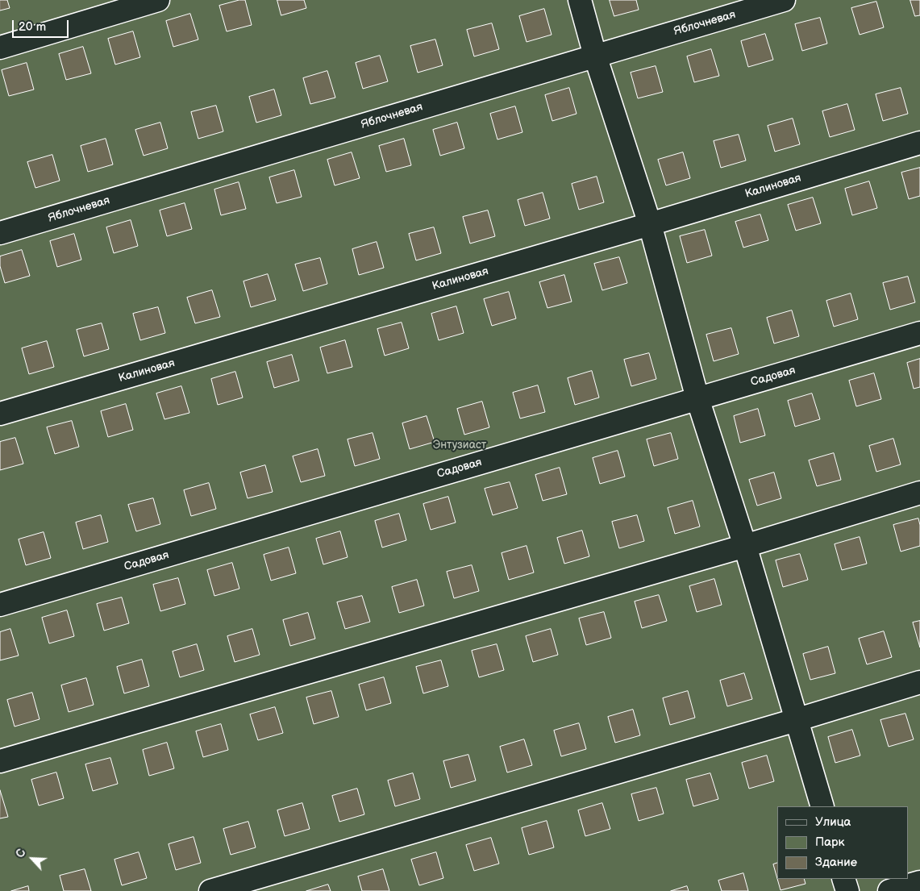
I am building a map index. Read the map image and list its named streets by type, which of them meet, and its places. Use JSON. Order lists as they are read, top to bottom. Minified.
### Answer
{"streets":{"street":["Яблочневая","Калиновая","Садовая"]},"parks":["Энтузиаст"],"legend":["Улица","Парк","Здание"],"scale_bar":"20 m","north":"top left"}
